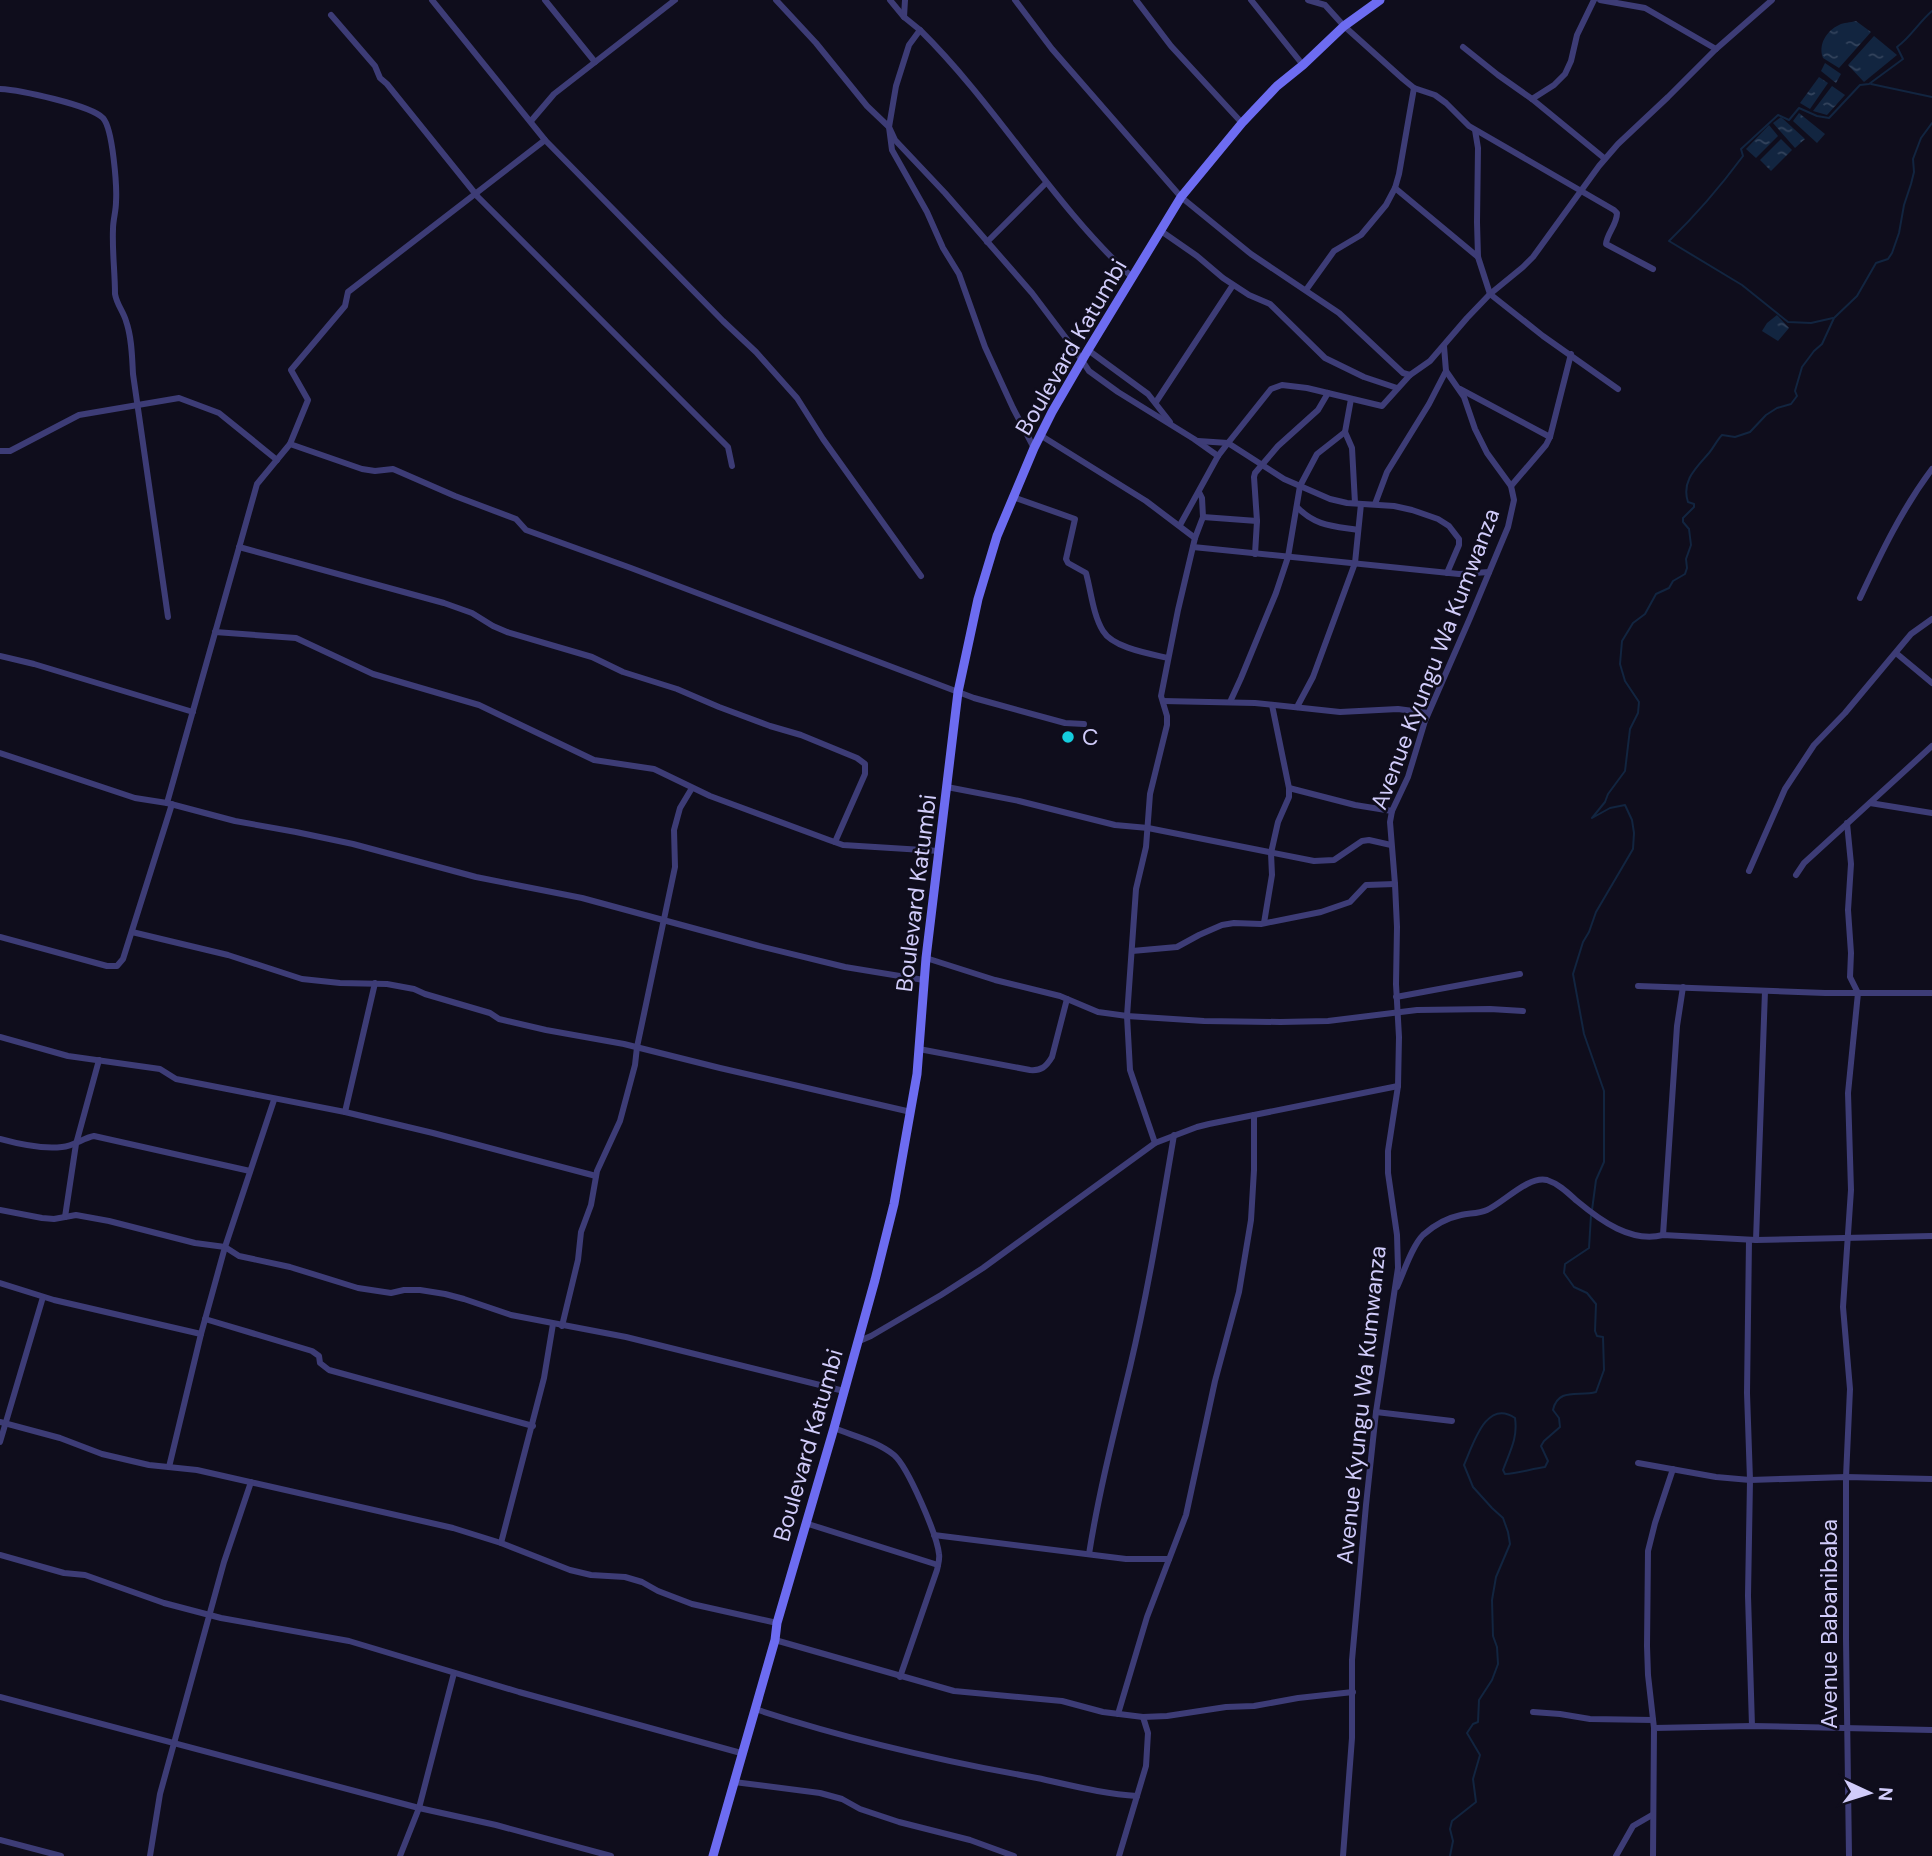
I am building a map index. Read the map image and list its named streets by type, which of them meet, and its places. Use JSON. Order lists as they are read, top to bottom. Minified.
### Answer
{"streets":{"street":["Boulevard Katumbi","Avenue Kyungu Wa Kumwanza","Avenue Babanibaba"]},"places":["C"],"north":"right"}
